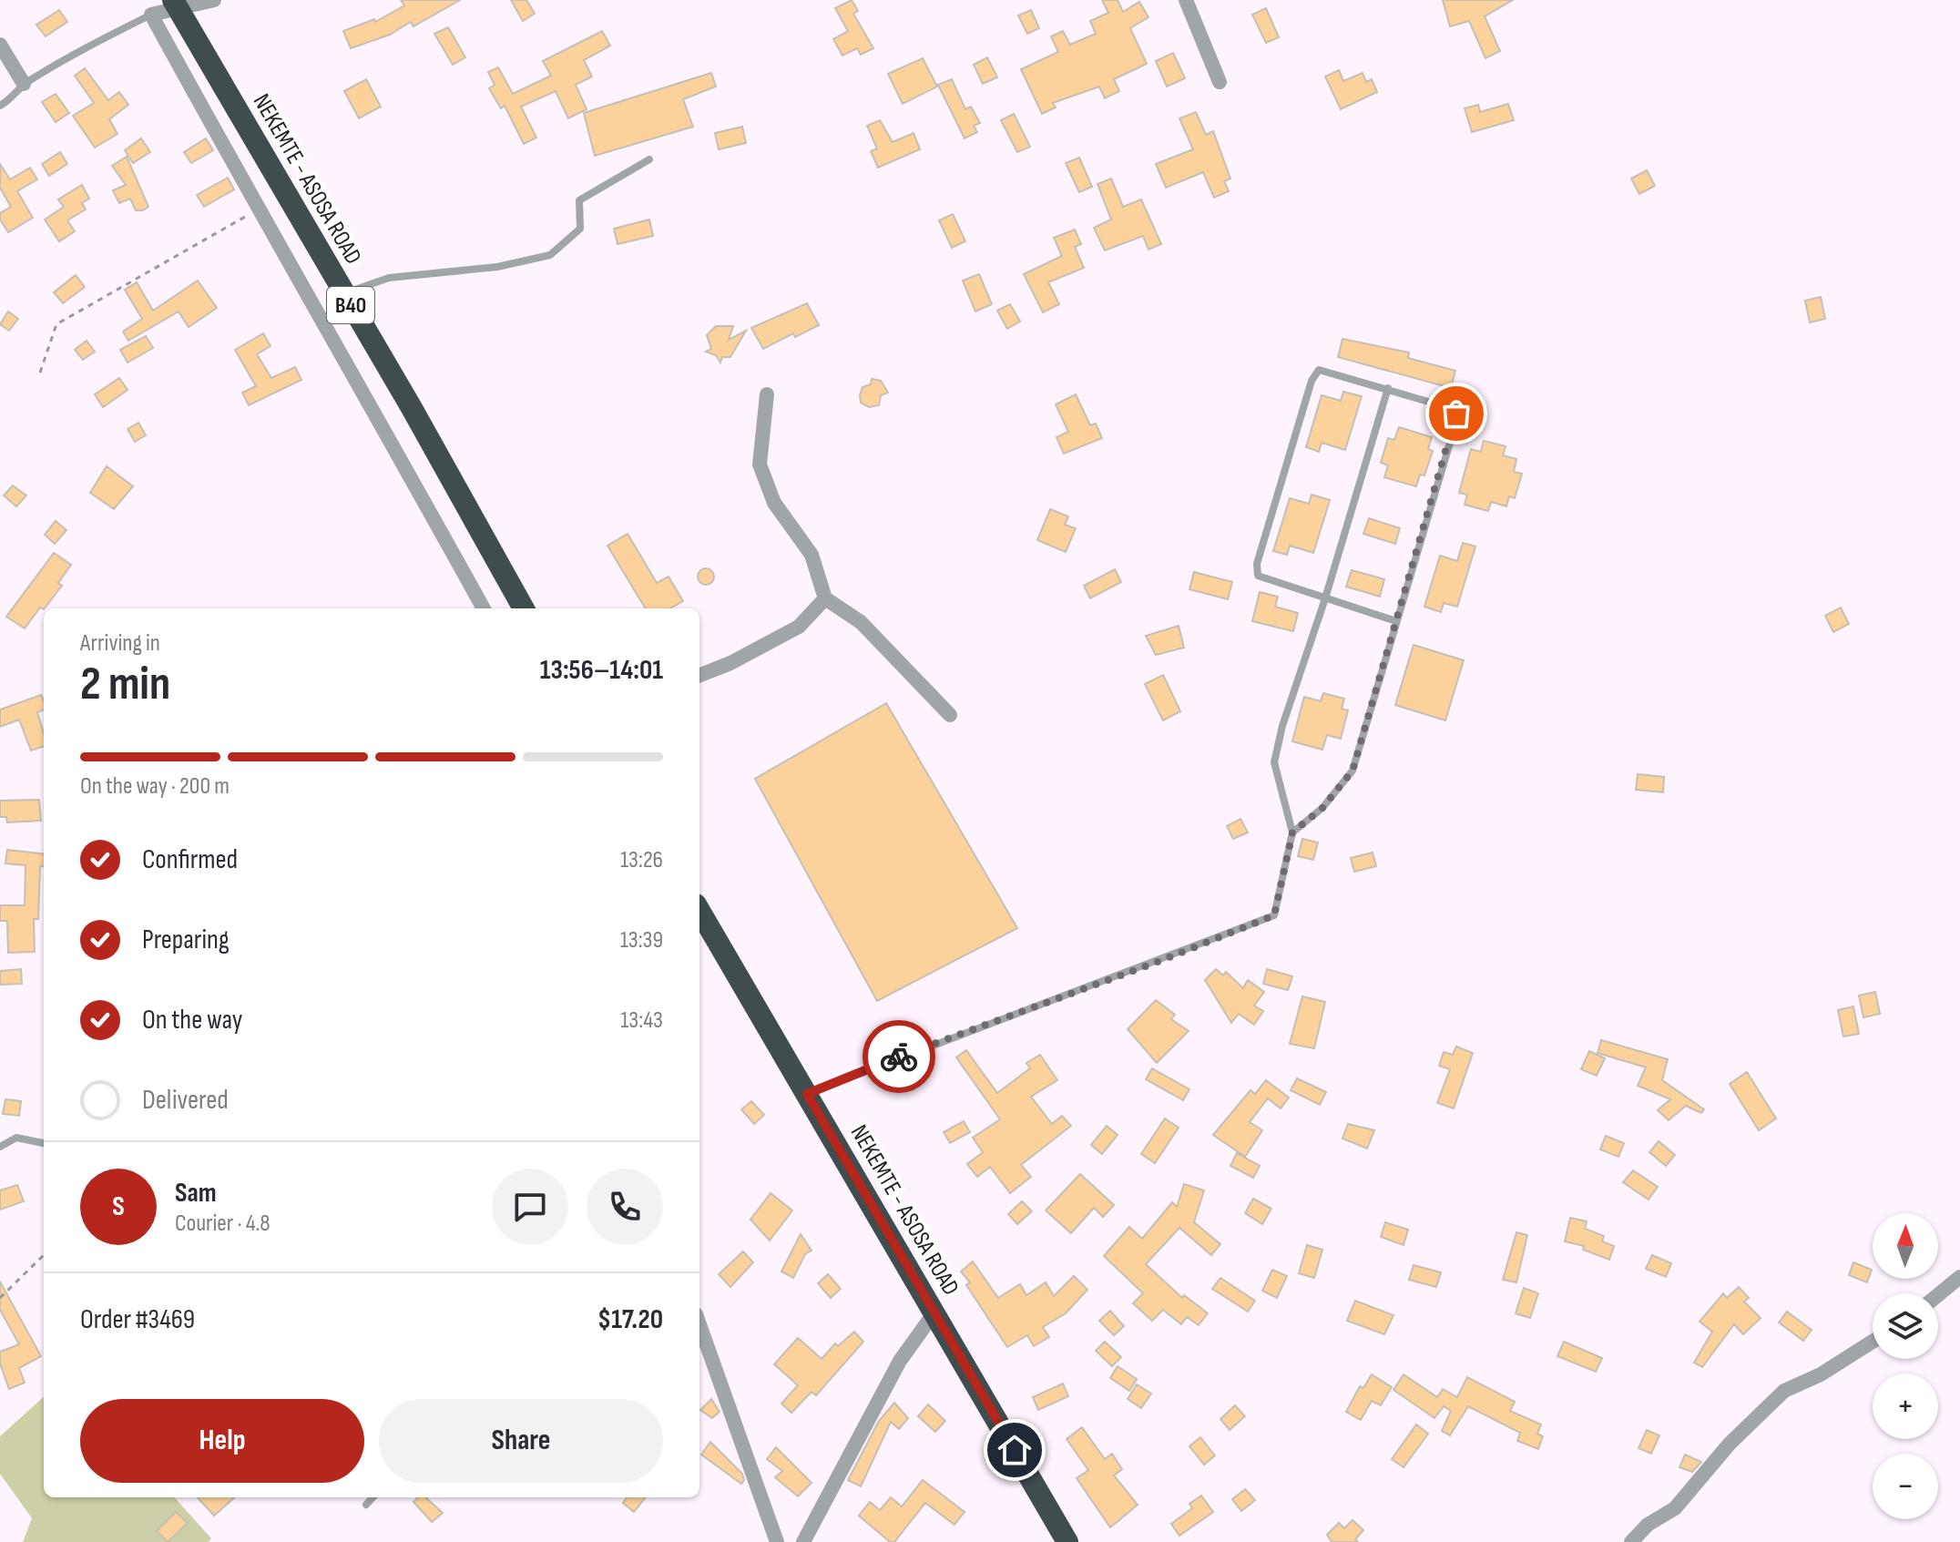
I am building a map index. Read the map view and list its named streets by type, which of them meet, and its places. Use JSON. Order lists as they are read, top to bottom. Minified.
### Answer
{"streets":{"highway":["NEKEMTE - ASOSA ROAD","B40"]},"north":"top","page":{"heading":["2 min","Arriving in","13:56–14:01"],"panel":["Sam","Courier · 4.8","Order #3469","$17.20"],"bar":"On the way · 200 m","list":[["Confirmed","13:26"],["Preparing","13:39"],["On the way","13:43"],"Delivered"],"round":"S","map_buttons":["+","−"],"buttons":["Help","Share"]}}
